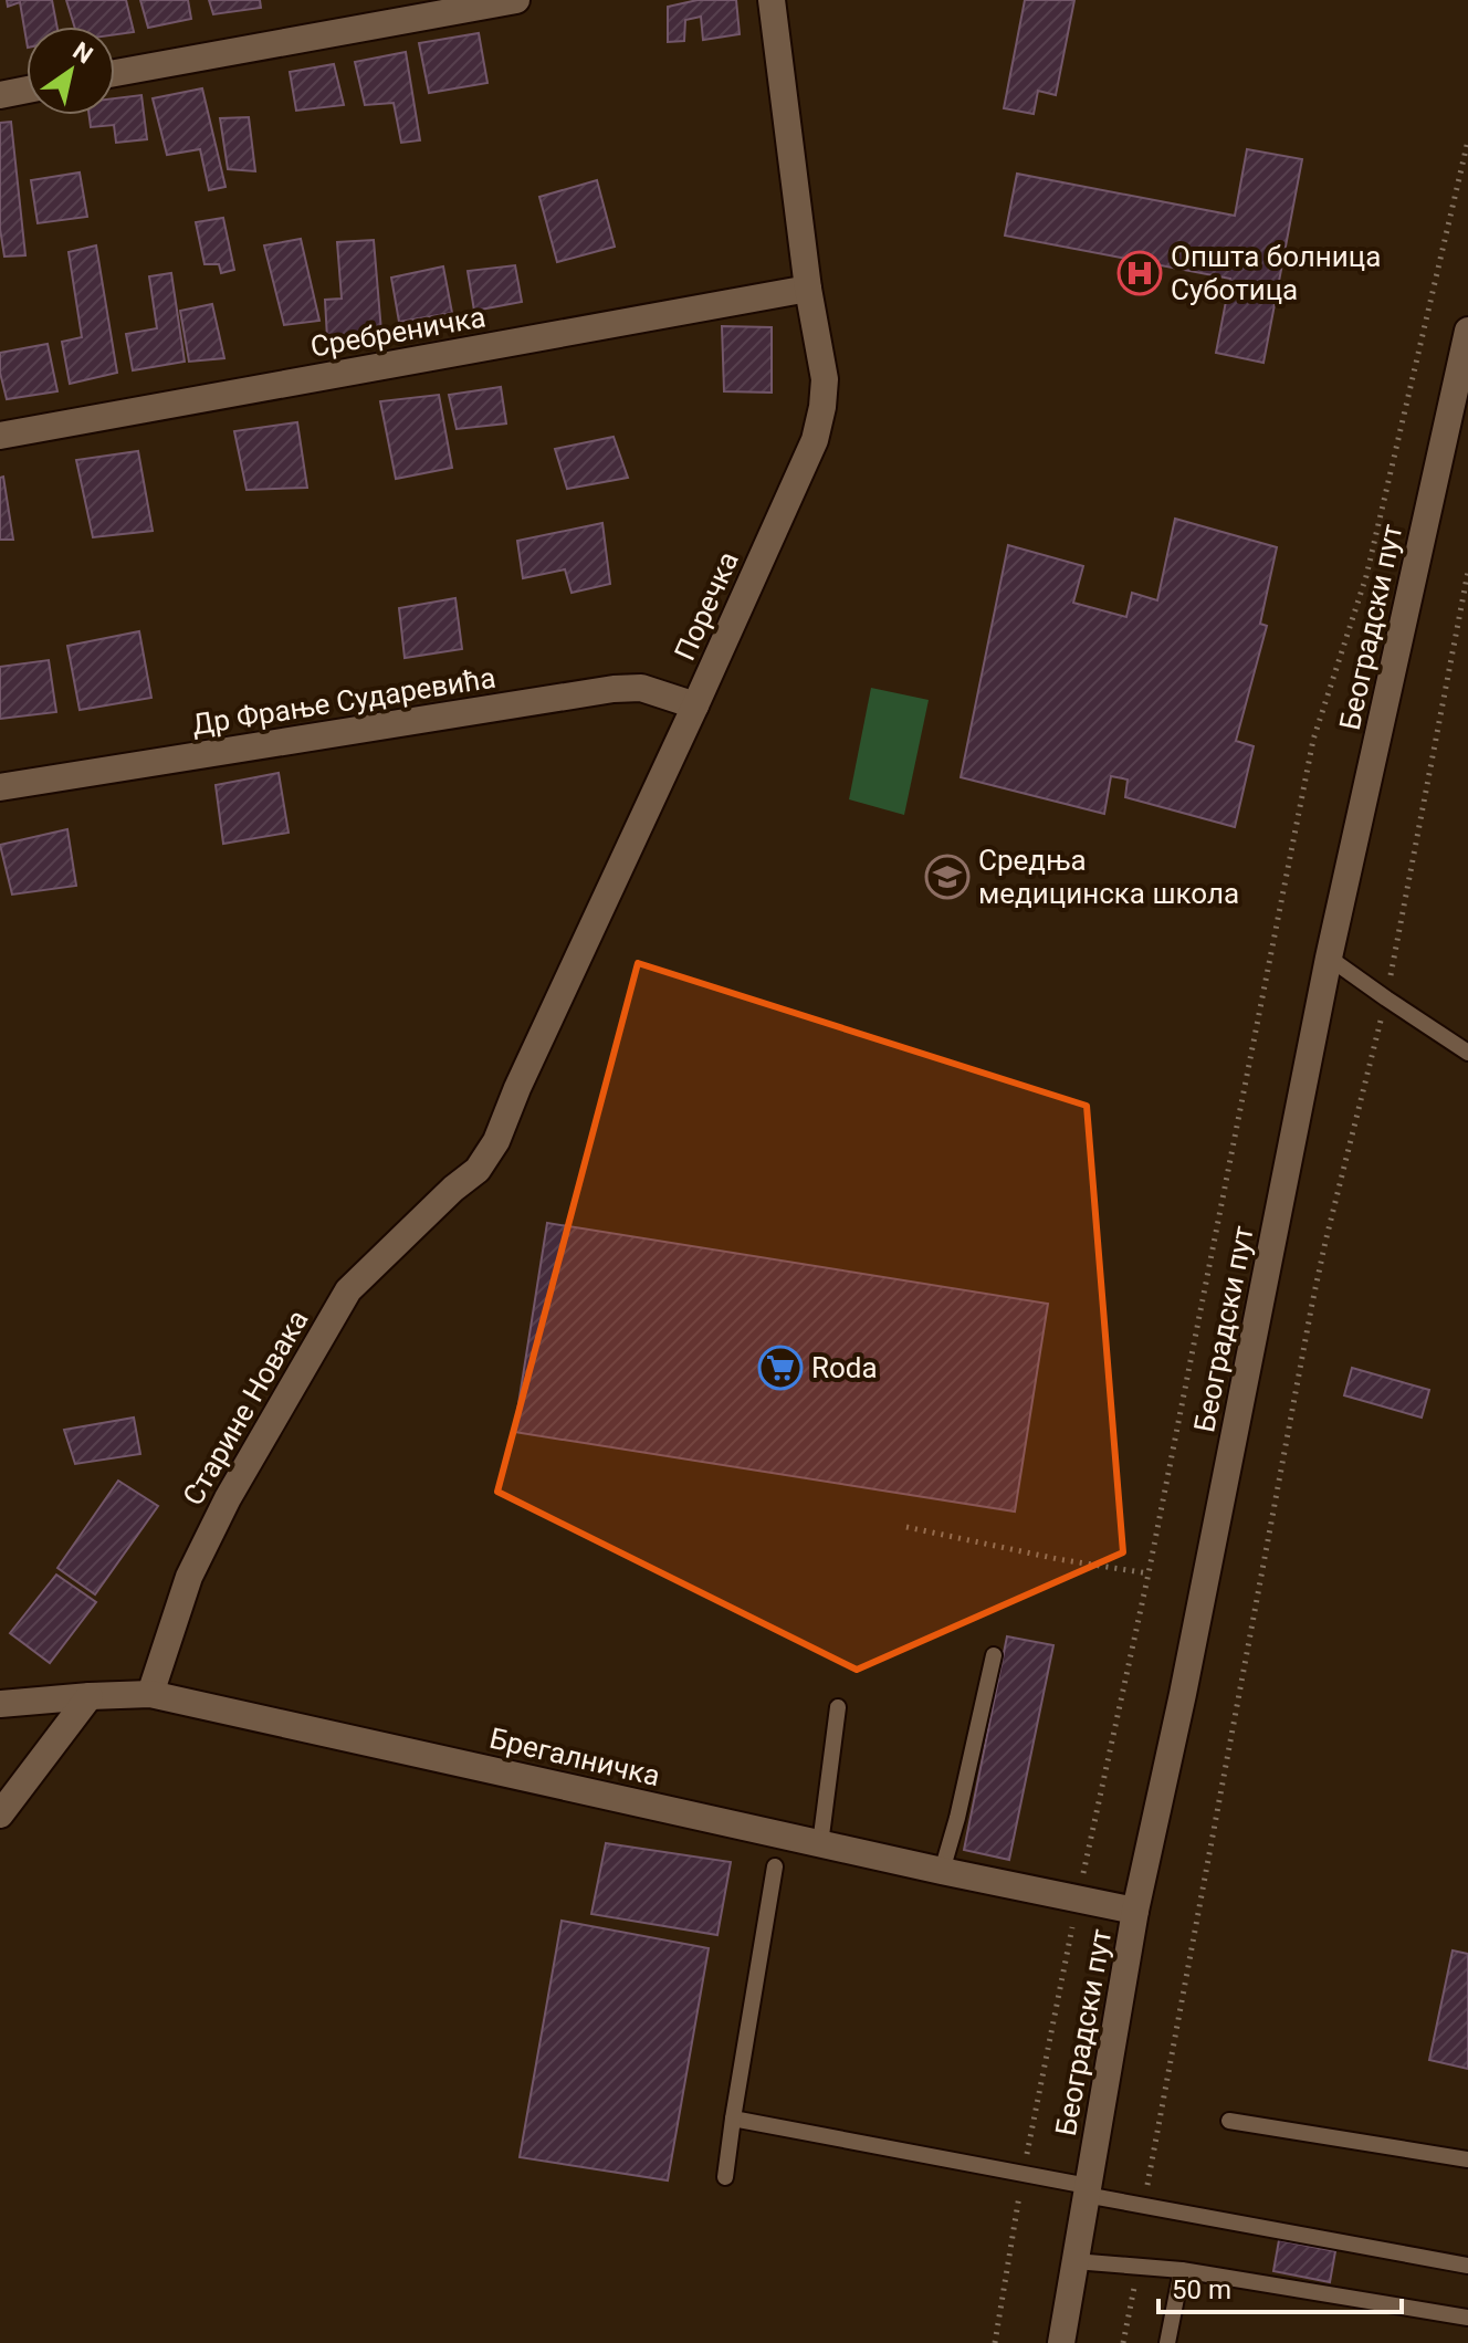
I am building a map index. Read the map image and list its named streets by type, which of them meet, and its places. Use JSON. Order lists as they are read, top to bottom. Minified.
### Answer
{"streets":{"street":["Сребреничка","Поречка","Београдски пут","Др Фрање Сударевића","Старине Новака","Брегалничка"]},"crossings":[["Сребреничка","Поречка"],["Поречка","Др Фрање Сударевића"],["Поречка","Старине Новака"],["Београдски пут","Брегалничка"],["Старине Новака","Брегалничка"]],"places":{"hospital":["Општа болница Суботица"],"school or university":["Средња медицинска школа"],"supermarket":["Roda"]},"scale_bar":"50 m","north":"top right"}
